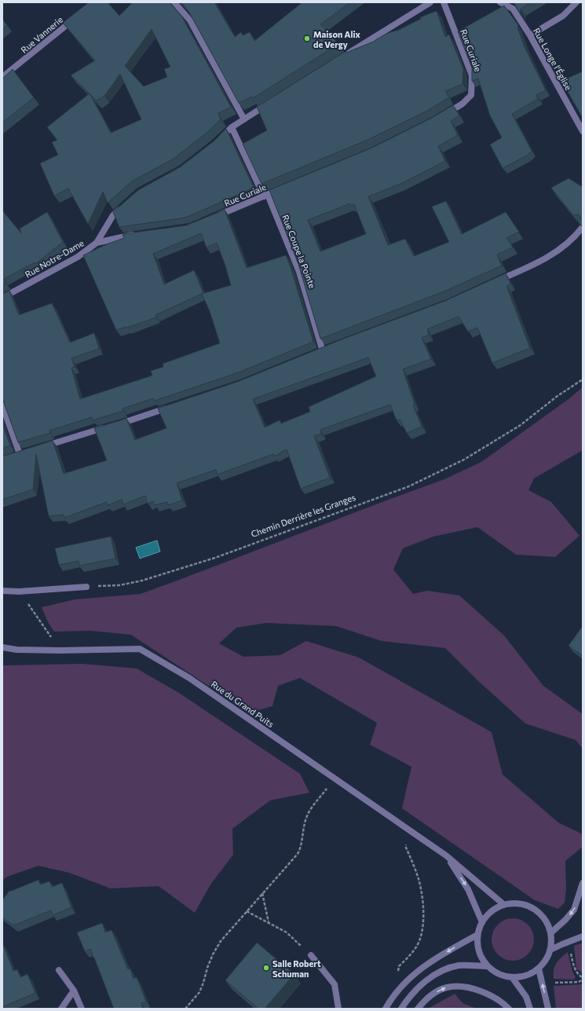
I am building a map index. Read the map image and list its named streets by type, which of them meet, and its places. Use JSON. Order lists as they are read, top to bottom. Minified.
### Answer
{"streets":{"street":["Rue Vannerie","Rue Curiale","Rue Longe l'Église","Rue Coupe la Pointe","Rue Notre-Dame","Rue du Grand Puits"],"path":["Chemin Derrière les Granges"]},"crossings":[["Rue Curiale","Rue Coupe la Pointe"]],"places":["Maison Alix de Vergy","Salle Robert Schuman"]}
